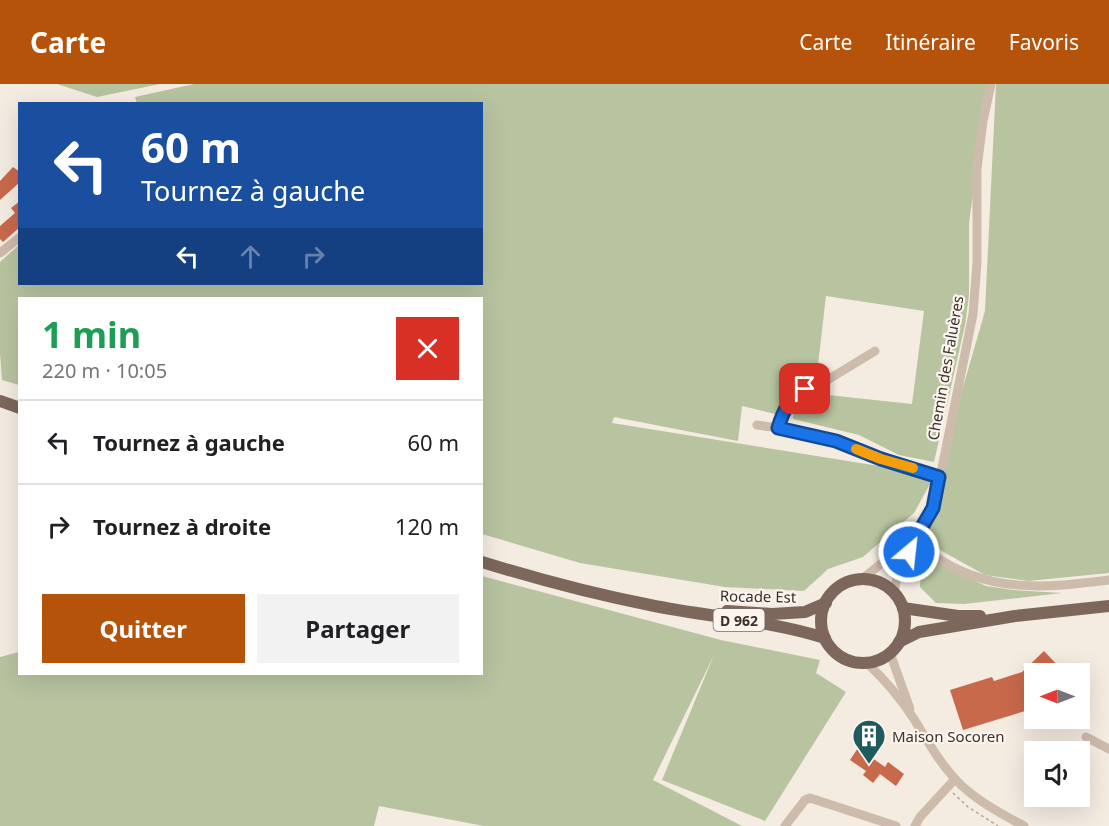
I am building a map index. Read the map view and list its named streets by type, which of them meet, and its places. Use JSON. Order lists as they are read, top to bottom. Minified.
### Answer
{"streets":{"main road":["Rocade Est","D 962"],"street":["Chemin des Faluères"]},"crossings":[["Chemin des Faluères","Rocade Est"]],"places":{"building":["Maison Socoren"]},"north":"left","page":{"header":"Carte","nav":["Carte","Itinéraire","Favoris"],"turn":["60 m","Tournez à gauche"],"heading":["1 min","220 m · 10:05"],"list":[{"name":"Tournez à gauche","value":"60 m"},{"name":"Tournez à droite","value":"120 m"}],"buttons":["Quitter","Partager"]}}
